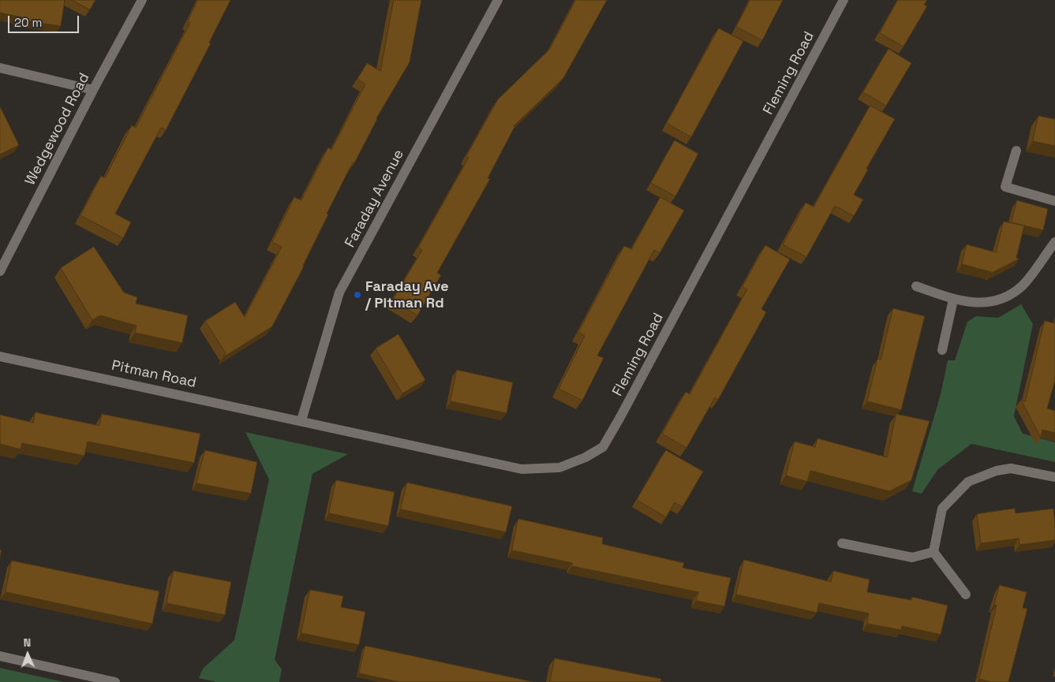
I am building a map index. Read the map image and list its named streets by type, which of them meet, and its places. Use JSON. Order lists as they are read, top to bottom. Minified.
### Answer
{"streets":{"street":["Fleming Road","Wedgewood Road","Faraday Avenue","Pitman Road"]},"crossings":[["Fleming Road","Faraday Avenue"],["Fleming Road","Pitman Road"],["Faraday Avenue","Pitman Road"]],"places":["Faraday Ave / Pitman Rd"],"scale_bar":"20 m","north":"top"}
